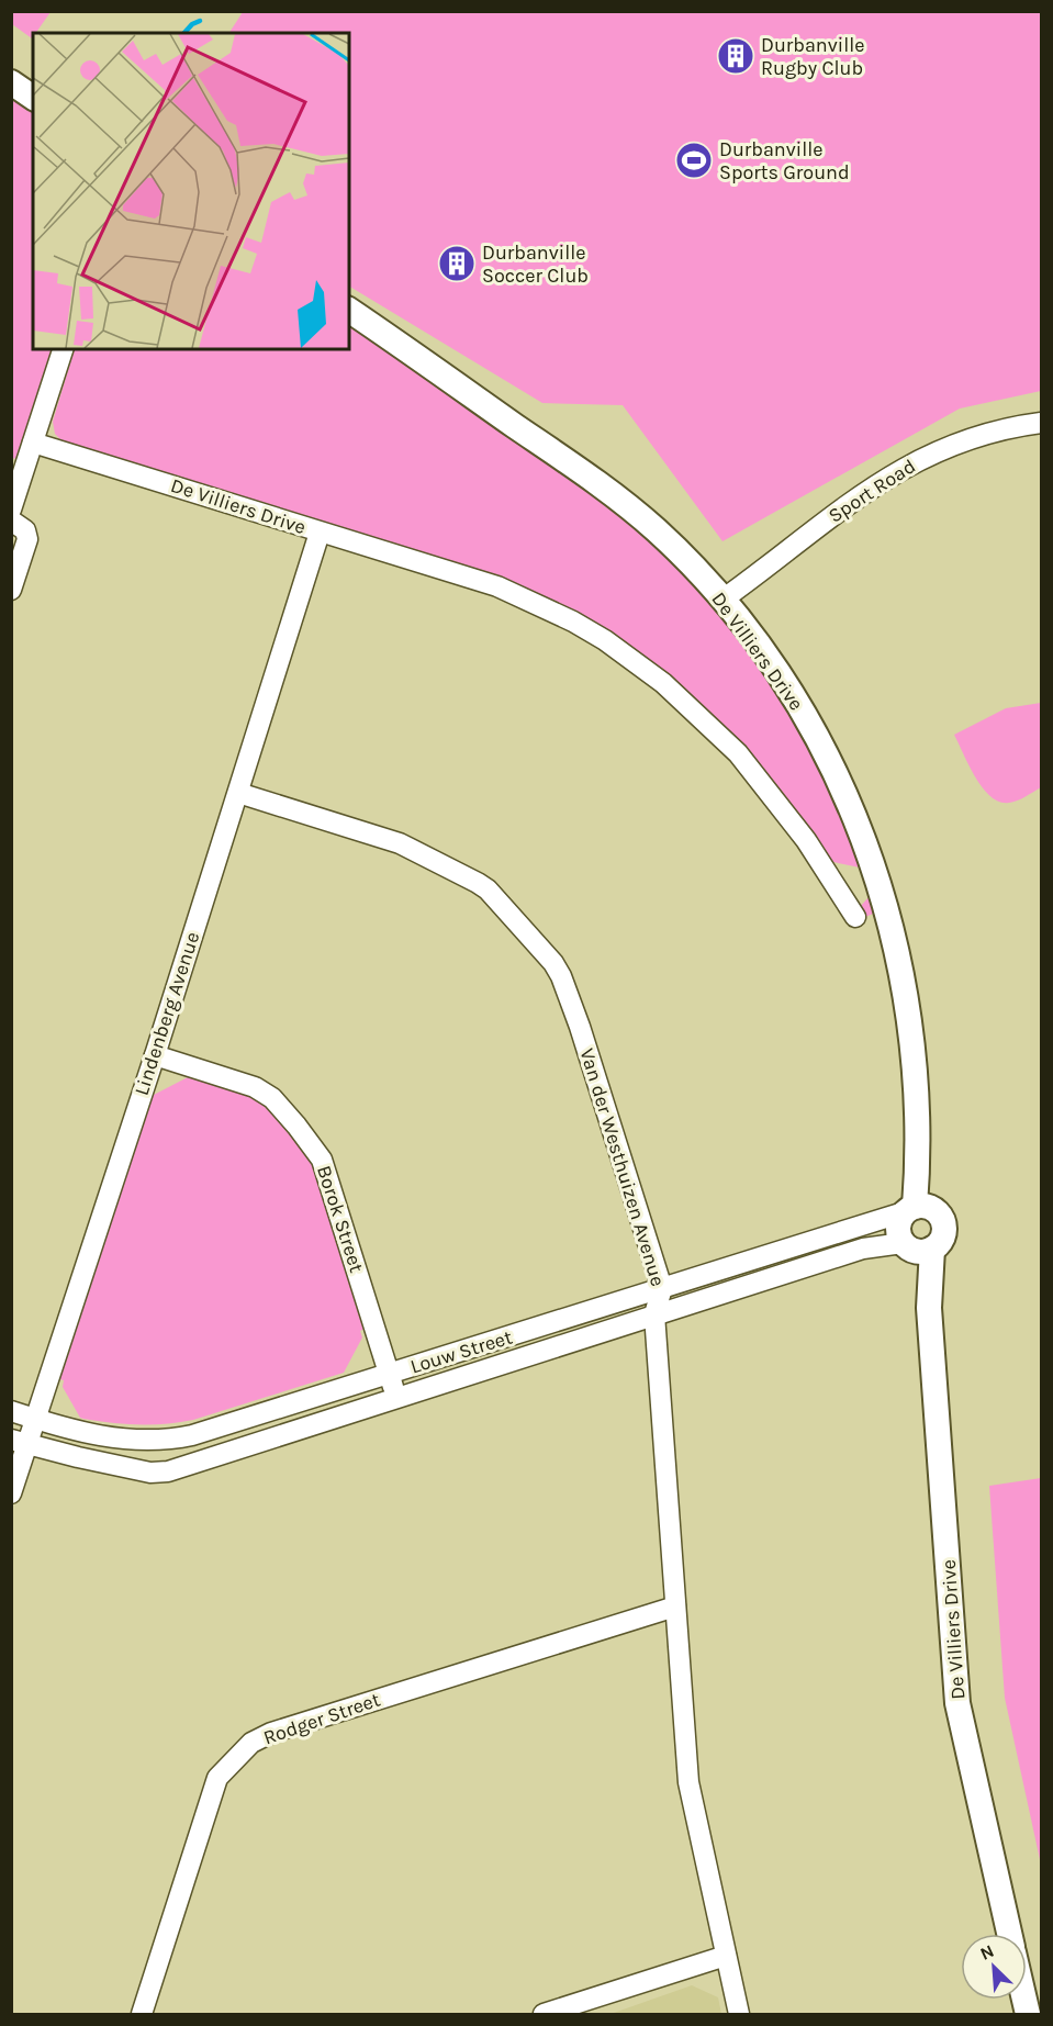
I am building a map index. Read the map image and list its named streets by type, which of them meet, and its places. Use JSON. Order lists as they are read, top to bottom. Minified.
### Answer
{"streets":{"street":["Sport Road","De Villiers Drive","Lindenberg Avenue","Van der Westhuizen Avenue","Borok Street","Louw Street","Rodger Street"]},"crossings":[["Sport Road","De Villiers Drive"],["De Villiers Drive","Lindenberg Avenue"],["De Villiers Drive","Louw Street"],["Lindenberg Avenue","Van der Westhuizen Avenue"],["Lindenberg Avenue","Borok Street"],["Lindenberg Avenue","Louw Street"],["Van der Westhuizen Avenue","Louw Street"],["Van der Westhuizen Avenue","Rodger Street"],["Borok Street","Louw Street"]],"places":{"building":["Durbanville Rugby Club","Durbanville Soccer Club"],"sports":["Durbanville Sports Ground"]},"north":"top left"}
